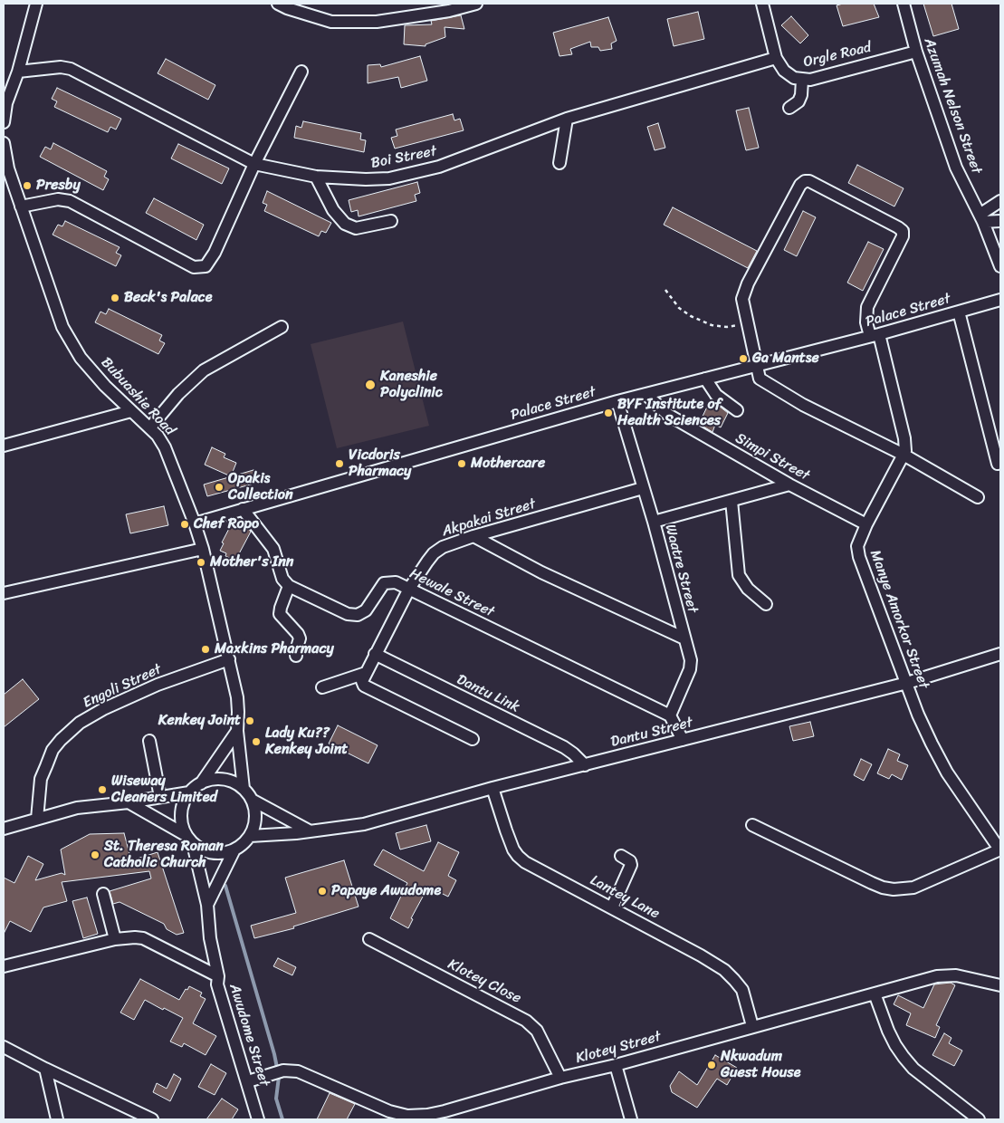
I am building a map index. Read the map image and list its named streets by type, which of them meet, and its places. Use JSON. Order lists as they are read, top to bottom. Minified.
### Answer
{"streets":{"street":["Orgle Road","Azumah Nelson Street","Boi Street","Palace Street","Bubuashie Road","Simpi Street","Akpakai Street","Waatre Street","Hewale Street","Manye Amorkor Street","Engoli Street","Dantu Link","Dantu Street","Lantey Lane","Klotey Close","Awudome Street","Klotey Street"]},"crossings":[["Orgle Road","Azumah Nelson Street"],["Orgle Road","Boi Street"],["Palace Street","Bubuashie Road"],["Palace Street","Simpi Street"],["Palace Street","Waatre Street"],["Palace Street","Manye Amorkor Street"],["Bubuashie Road","Engoli Street"],["Bubuashie Road","Dantu Street"],["Bubuashie Road","Awudome Street"],["Simpi Street","Manye Amorkor Street"],["Akpakai Street","Waatre Street"],["Akpakai Street","Hewale Street"],["Akpakai Street","Dantu Link"],["Waatre Street","Hewale Street"],["Manye Amorkor Street","Dantu Street"],["Dantu Link","Dantu Street"],["Dantu Street","Lantey Lane"],["Dantu Street","Awudome Street"],["Lantey Lane","Klotey Street"],["Klotey Close","Klotey Street"],["Awudome Street","Klotey Street"]],"places":["Presby","Beck's Palace","Ga Mantse","Kaneshie Polyclinic","BYF Institute of Health Sciences","Vicdoris Pharmacy","Mothercare","Opakis Collection","Chef Ropo","Mother's Inn","Maxkins Pharmacy","Kenkey Joint","Lady Ku?? Kenkey Joint","Wiseway Cleaners Limited","St. Theresa Roman Catholic Church","Papaye Awudome","Nkwadum Guest House"]}
